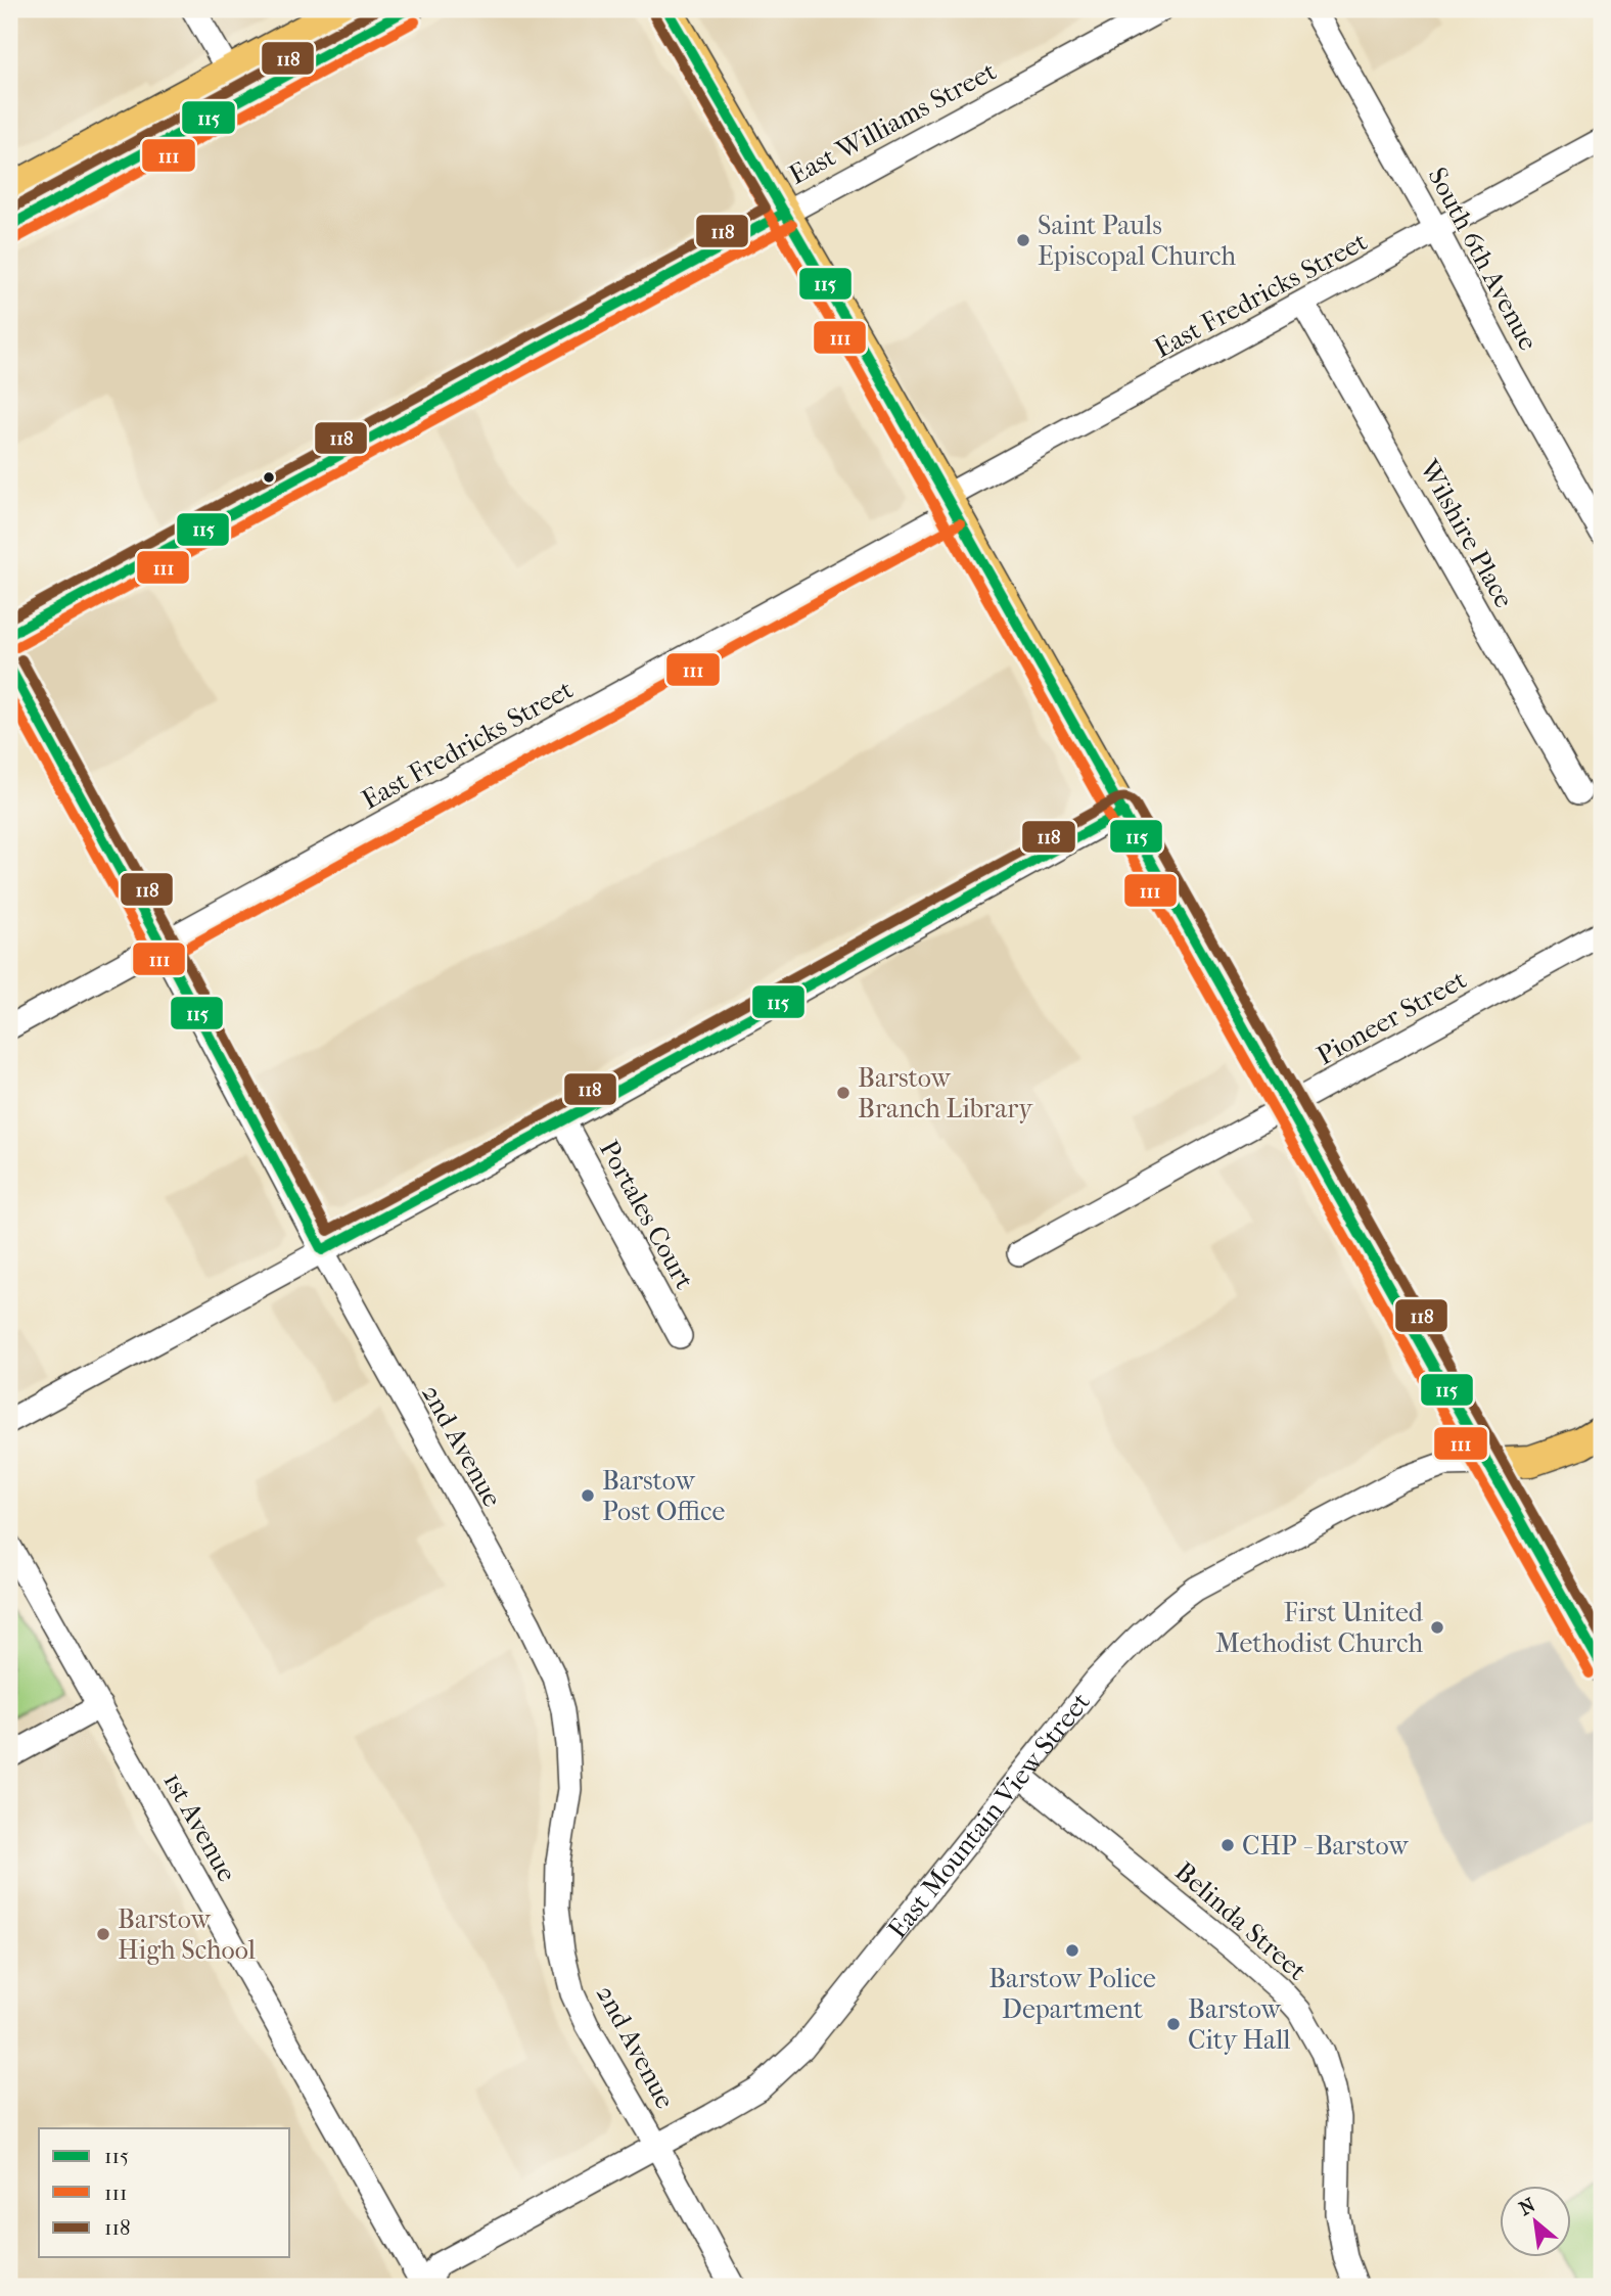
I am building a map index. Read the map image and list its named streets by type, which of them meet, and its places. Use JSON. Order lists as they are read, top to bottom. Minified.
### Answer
{"streets":{"main road":["East Mountain View Street"],"street":["East Williams Street","South 6th Avenue","East Fredricks Street","Wilshire Place","Pioneer Street","Portales Court","2nd Avenue","1st Avenue","Belinda Street"]},"crossings":[["South 6th Avenue","East Fredricks Street"],["East Fredricks Street","Wilshire Place"],["East Fredricks Street","2nd Avenue"],["2nd Avenue","East Mountain View Street"],["East Mountain View Street","1st Avenue"],["East Mountain View Street","Belinda Street"]],"places":["Saint Pauls Episcopal Church","Barstow Branch Library","Barstow Post Office","First United Methodist Church","CHP - Barstow","Barstow High School","Barstow Police Department","Barstow City Hall"],"lines":["transit line 115","transit line 118","transit line 111"],"legend":["115","111","118"],"north":"top left"}
